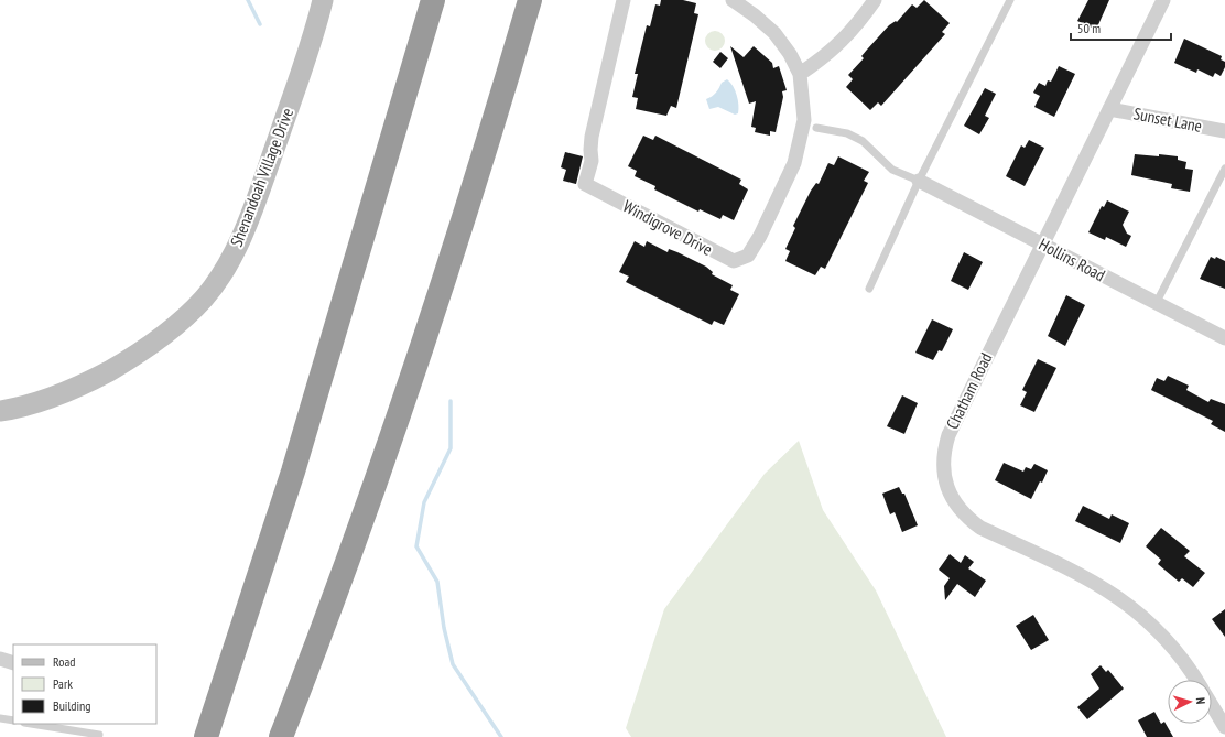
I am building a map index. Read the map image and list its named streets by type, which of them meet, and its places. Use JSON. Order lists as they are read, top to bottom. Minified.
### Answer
{"streets":{"street":["Sunset Lane","Shenandoah Village Drive","Windigrove Drive","Hollins Road","Chatham Road"]},"crossings":[["Sunset Lane","Chatham Road"],["Hollins Road","Chatham Road"]],"legend":["Road","Park","Building"],"scale_bar":"50 m","north":"right"}
